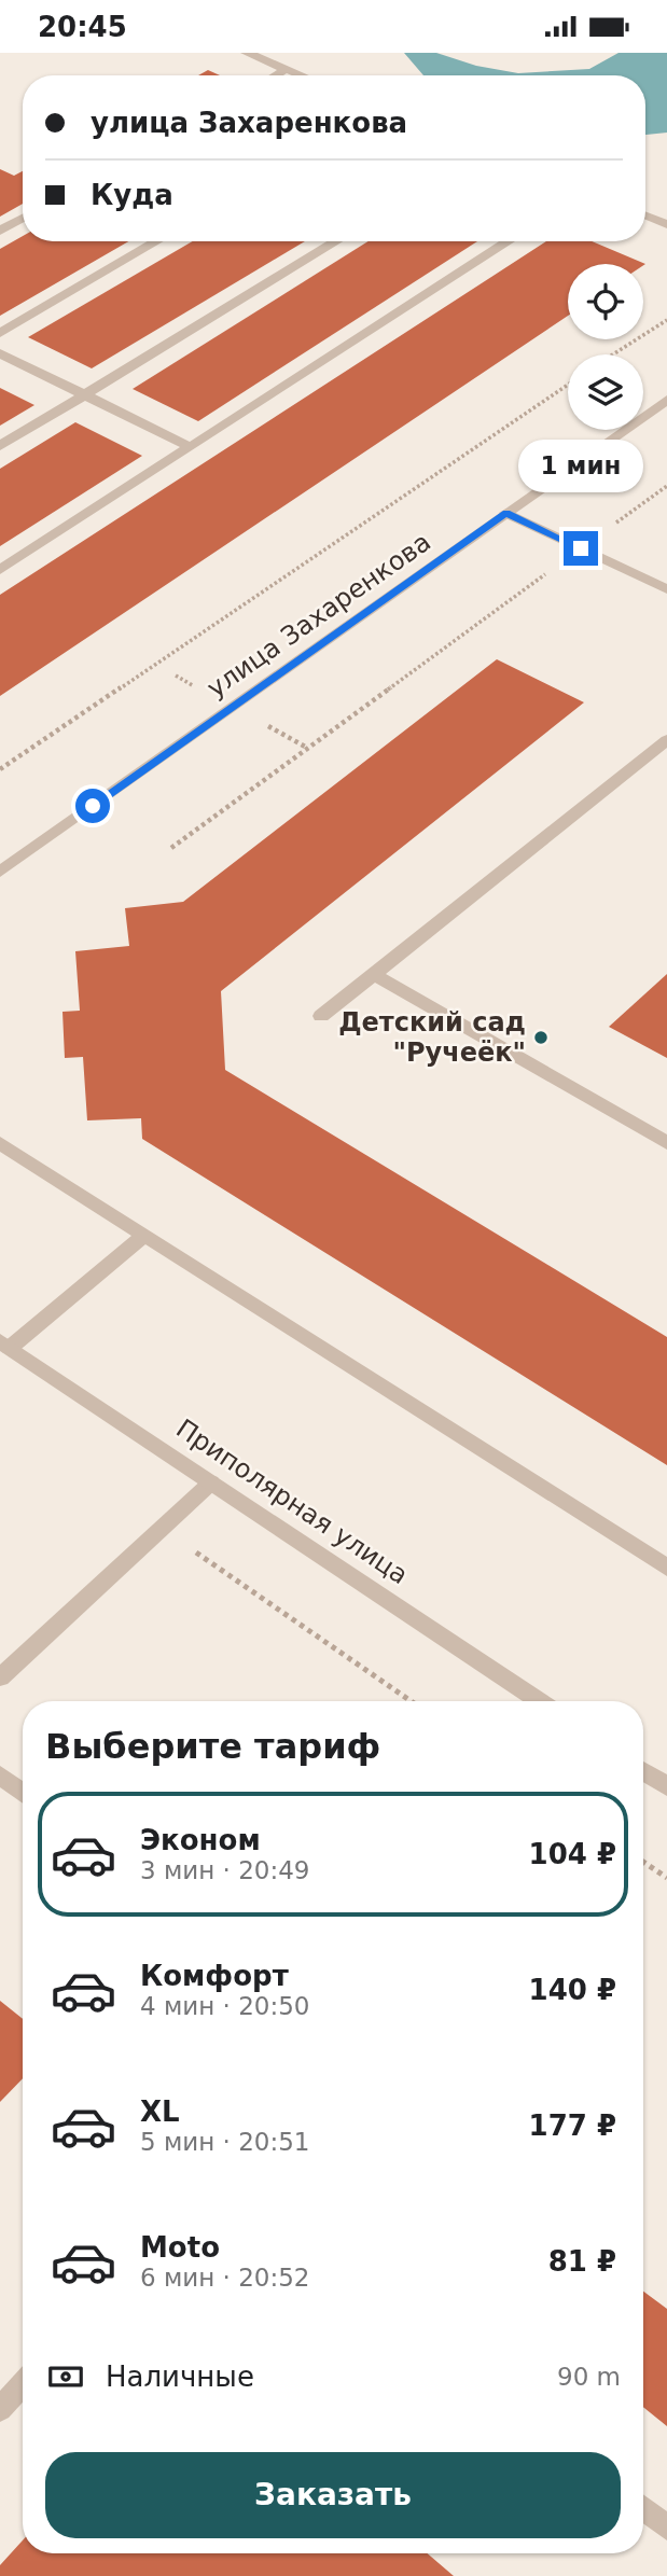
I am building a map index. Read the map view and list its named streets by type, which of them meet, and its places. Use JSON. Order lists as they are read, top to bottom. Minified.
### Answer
{"streets":{"street":["улица Захаренкова","Приполярная улица"]},"places":["Детский сад \"Ручеёк\""],"page":{"status":"20:45","banner":["улица Захаренкова","Куда"],"bubble":"1 мин","heading":"Выберите тариф","list":[{"name":"Эконом","note":"3 мин · 20:49","value":"104 ₽"},{"name":"Комфорт","note":"4 мин · 20:50","value":"140 ₽"},{"name":"XL","note":"5 мин · 20:51","value":"177 ₽"},{"name":"Moto","note":"6 мин · 20:52","value":"81 ₽"}],"pay":["Наличные","90 m"],"buttons":"Заказать"}}
